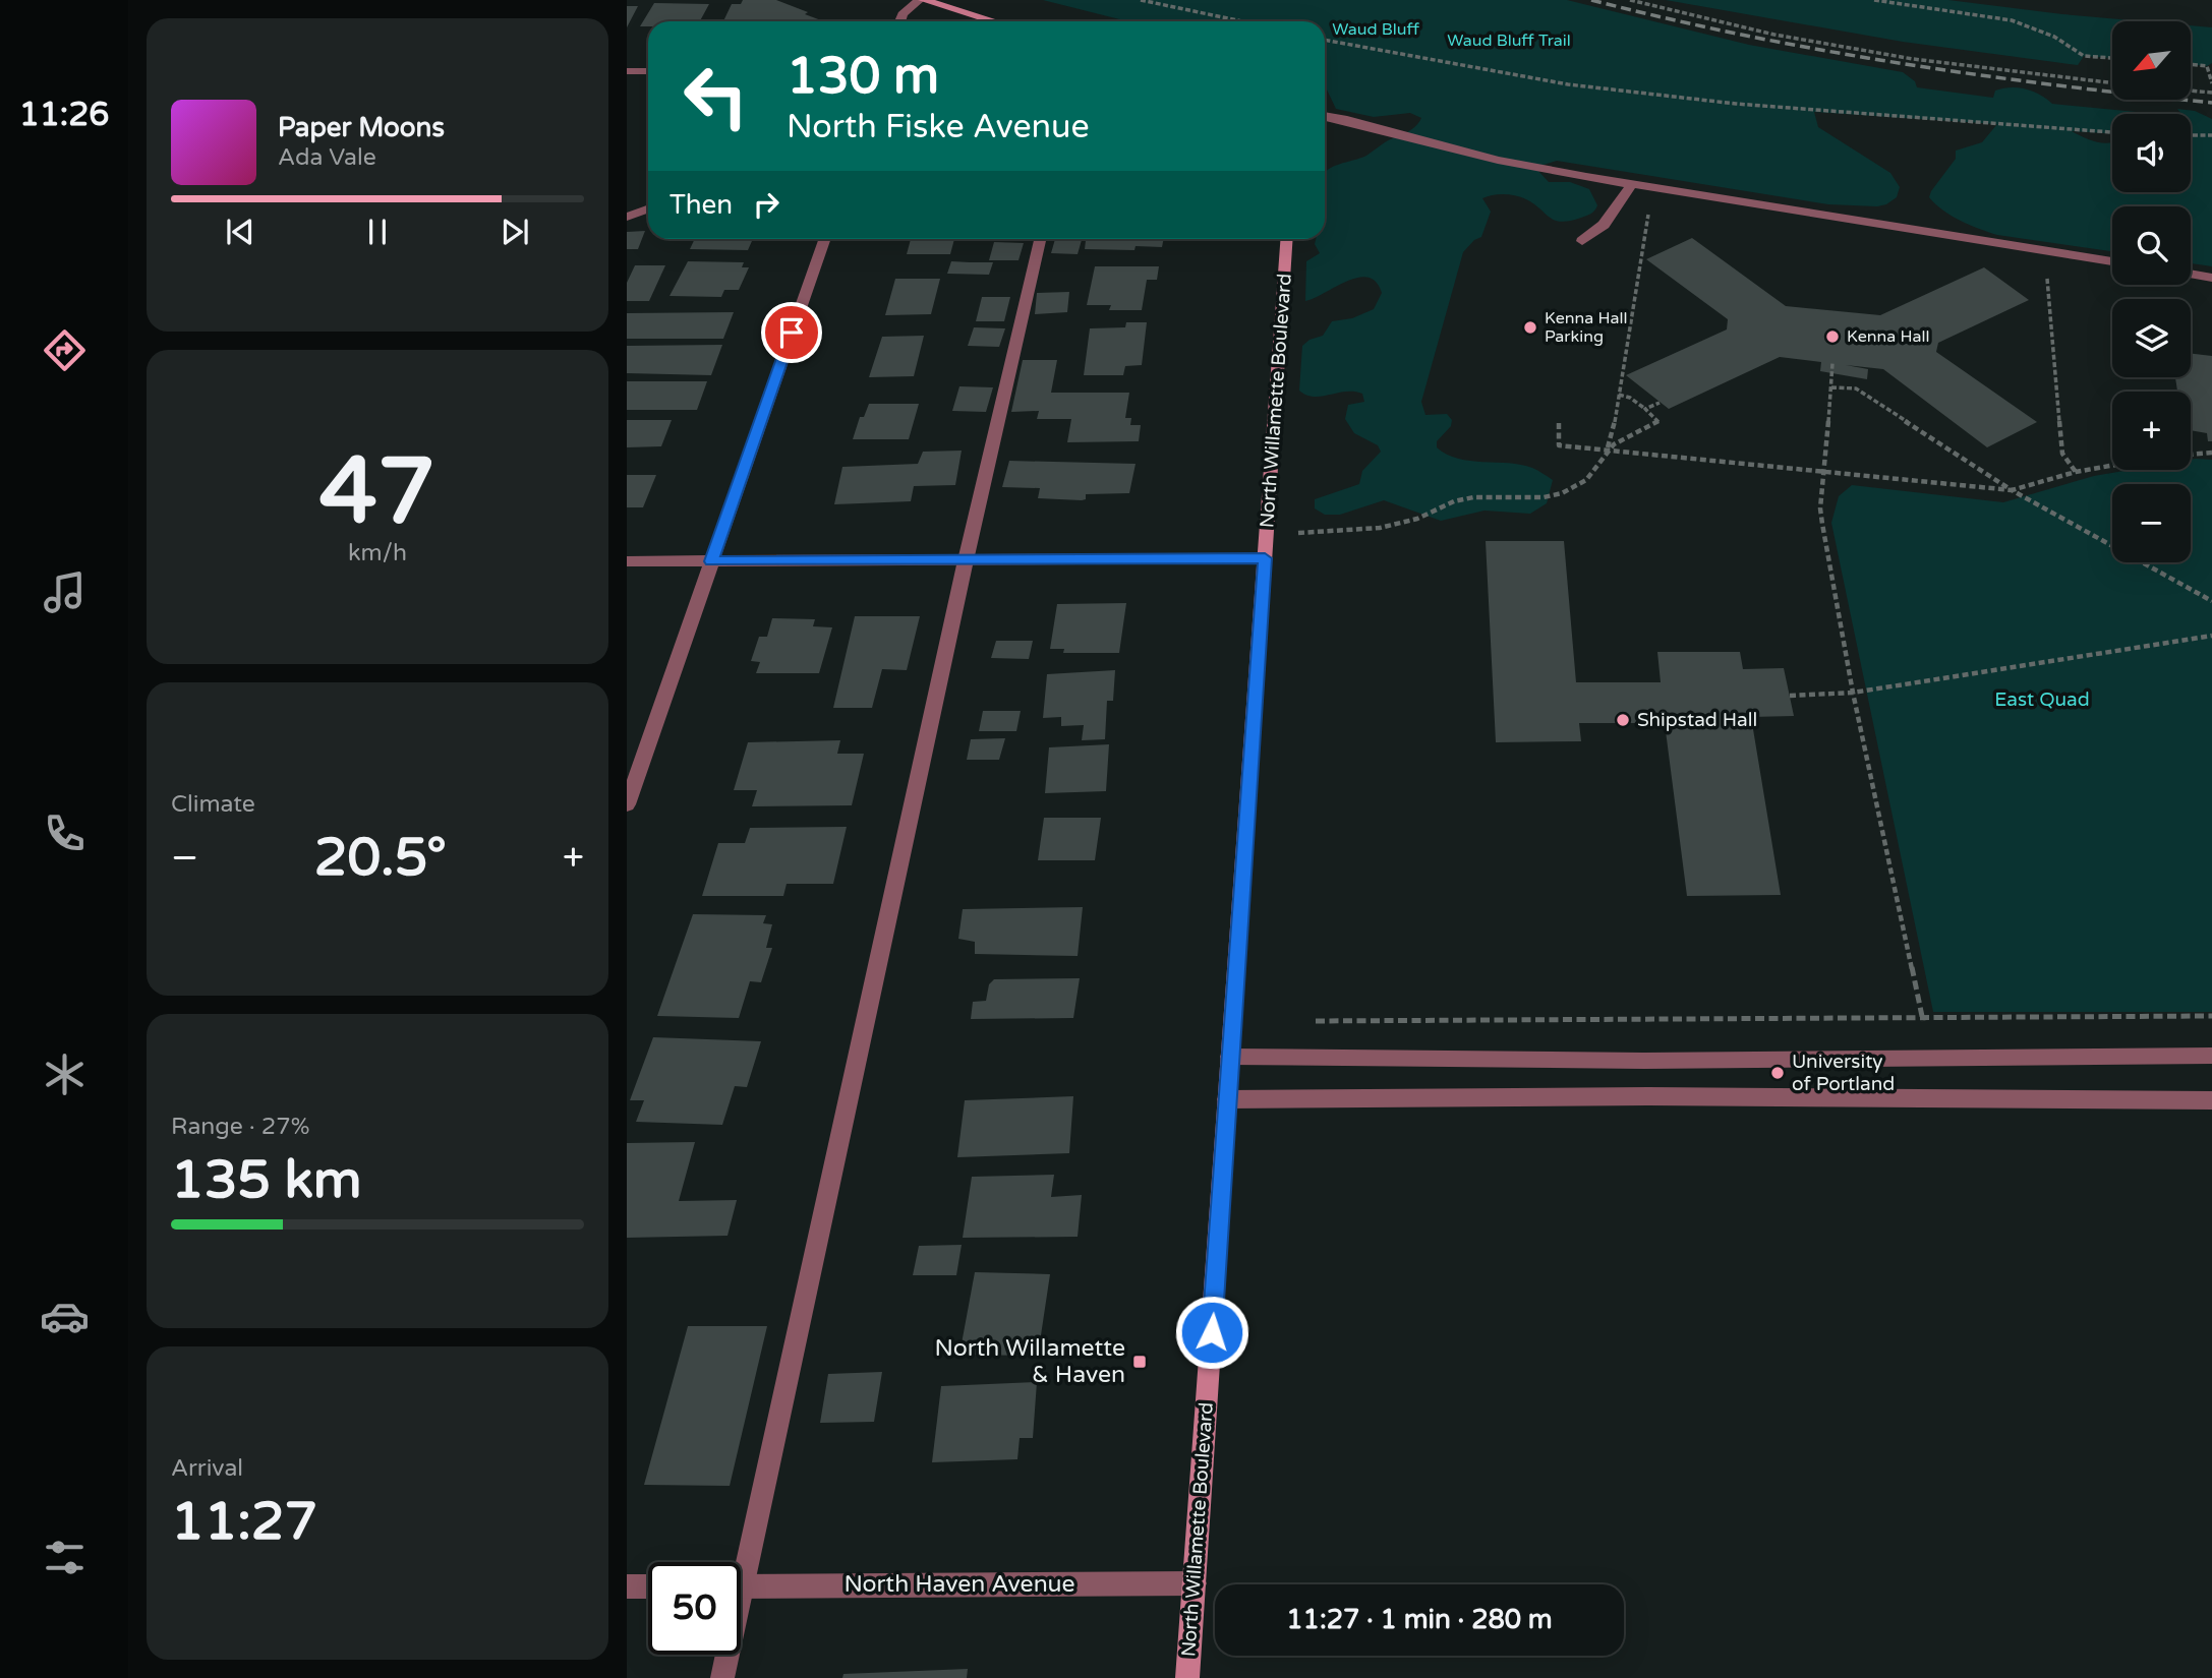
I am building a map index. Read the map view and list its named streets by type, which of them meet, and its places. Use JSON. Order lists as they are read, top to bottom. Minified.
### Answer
{"streets":{"main road":["North Willamette Boulevard"],"street":["North Haven Avenue"]},"crossings":[["North Willamette Boulevard","North Haven Avenue"]],"parks":["Waud Bluff","Waud Bluff Trail","East Quad"],"places":{"other":["Kenna Hall Parking","Kenna Hall","Shipstad Hall","University of Portland"],"transit":["North Willamette & Haven"]},"north":"bottom left","page":{"tabs":"11:26","map_buttons":["+","−"],"turn":["130 m","North Fiske Avenue"],"song":["Paper Moons","Ada Vale"],"then":"Then","tile":[["47","km/h"],"Climate",["Range · 27%","135 km"],["Arrival","11:27"]],"heat":["−","20.5°","+"],"limit":"50","trip":"11:27 · 1 min · 280 m"}}
